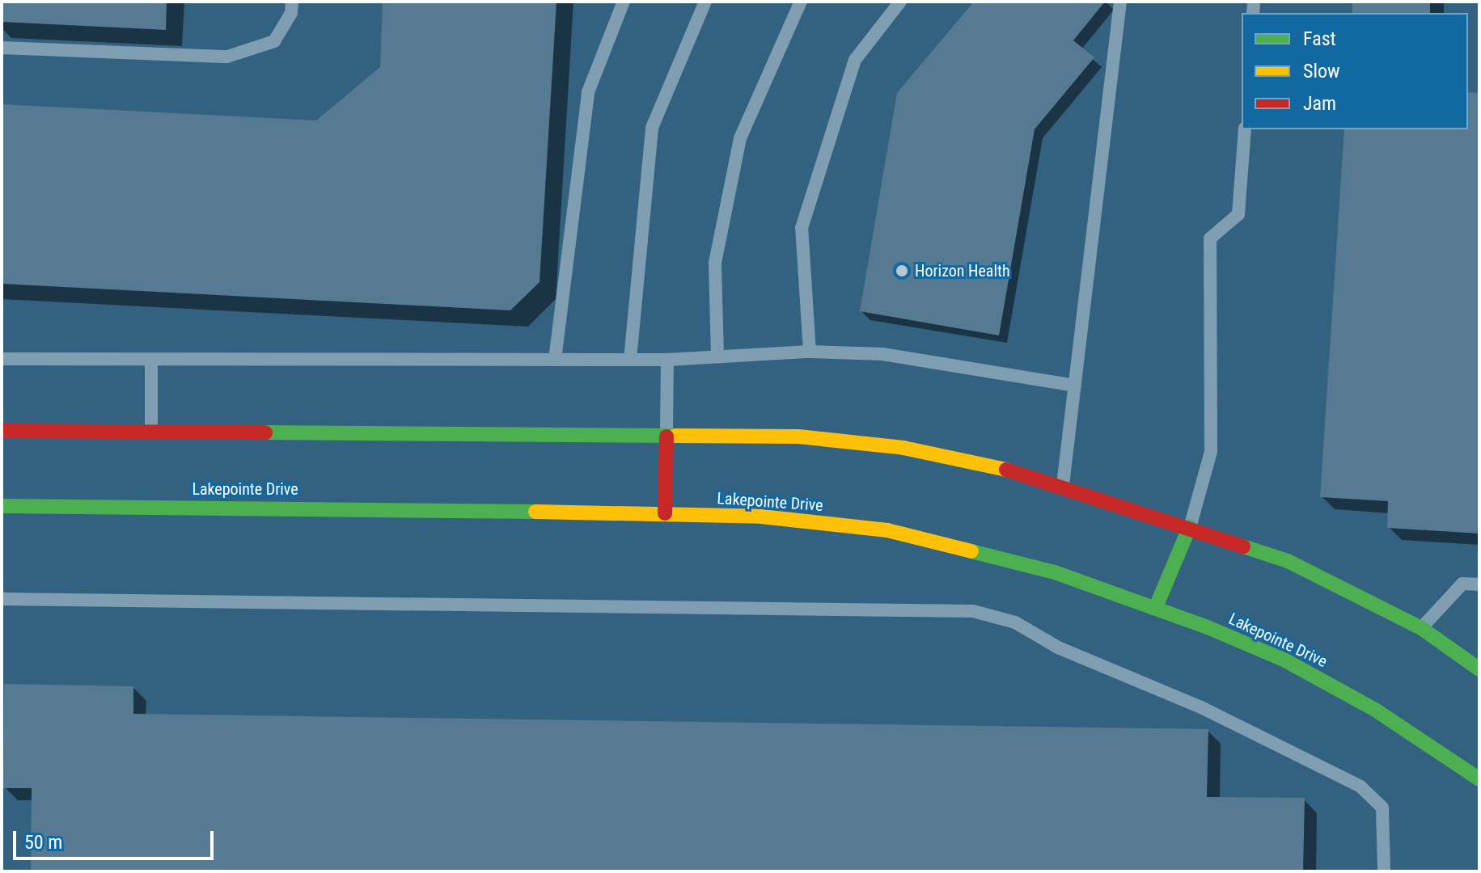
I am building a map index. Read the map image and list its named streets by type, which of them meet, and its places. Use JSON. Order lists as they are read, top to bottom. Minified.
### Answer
{"streets":{"main road":["Lakepointe Drive"]},"places":["Horizon Health"],"legend":["Fast","Slow","Jam"],"scale_bar":"50 m"}
